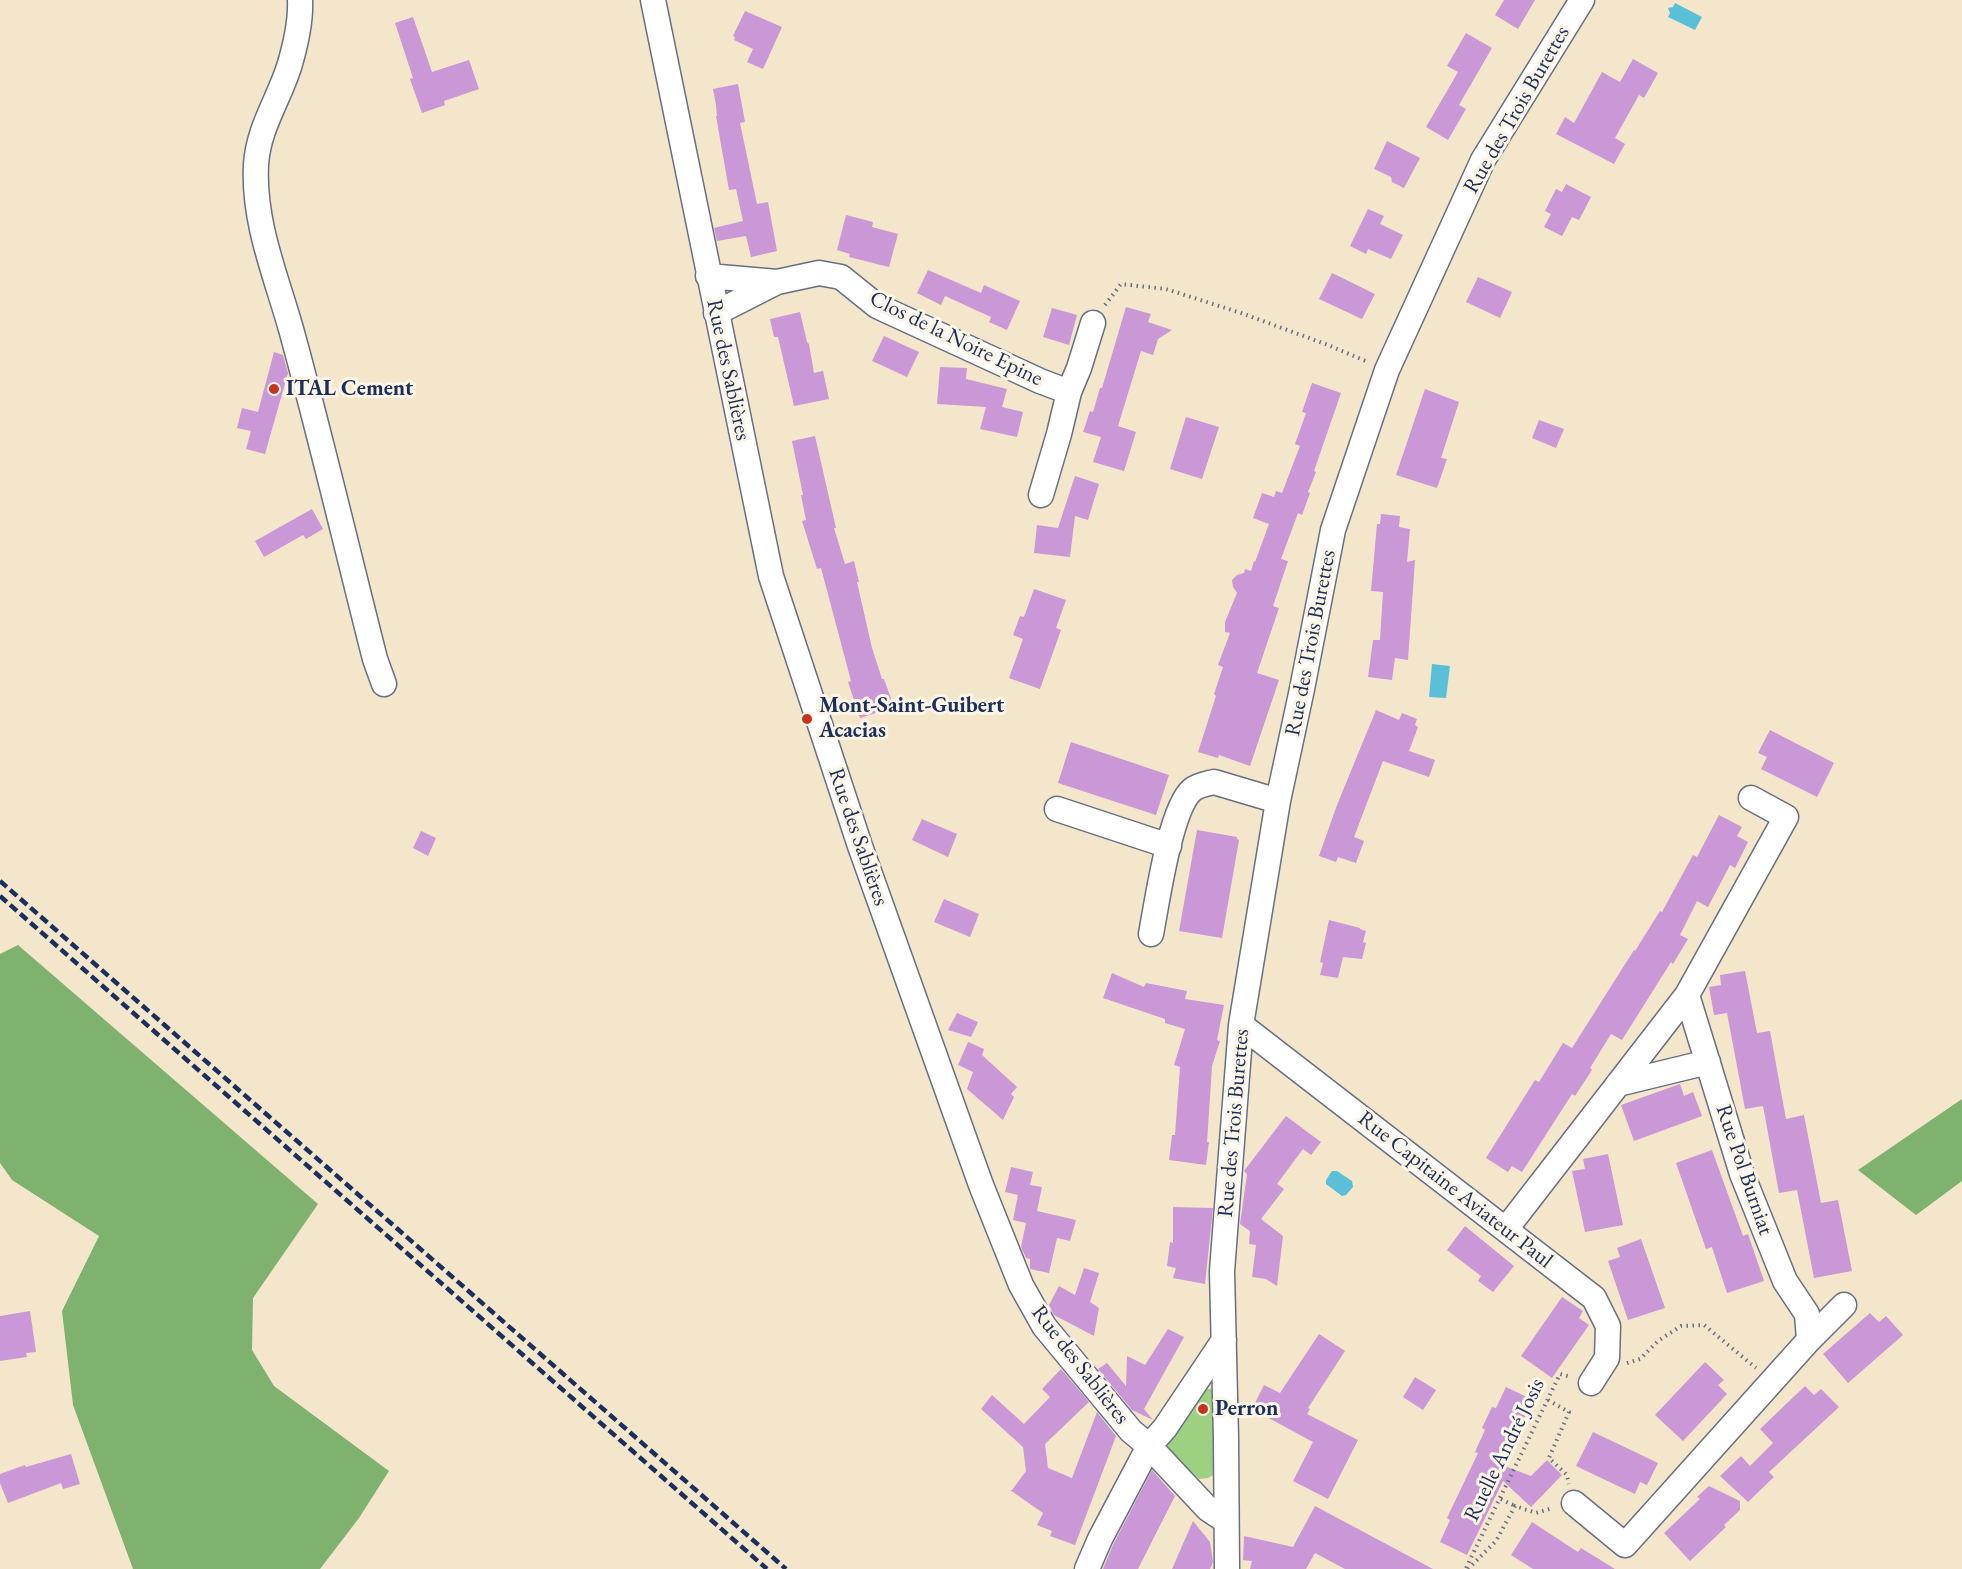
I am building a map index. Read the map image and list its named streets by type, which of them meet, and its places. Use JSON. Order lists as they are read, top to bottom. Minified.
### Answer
{"streets":{"street":["Rue des Trois Burettes","Clos de la Noire Epine","Rue des Sablières","Rue Pol Burniat","Rue Capitaine Aviateur Paul"],"path":["Ruelle André Josis"]},"crossings":[["Rue des Trois Burettes","Rue des Sablières"],["Rue des Trois Burettes","Rue Capitaine Aviateur Paul"],["Clos de la Noire Epine","Rue des Sablières"],["Rue Capitaine Aviateur Paul","Ruelle André Josis"]],"places":["ITAL Cement","Mont-Saint-Guibert Acacias","Perron"]}
